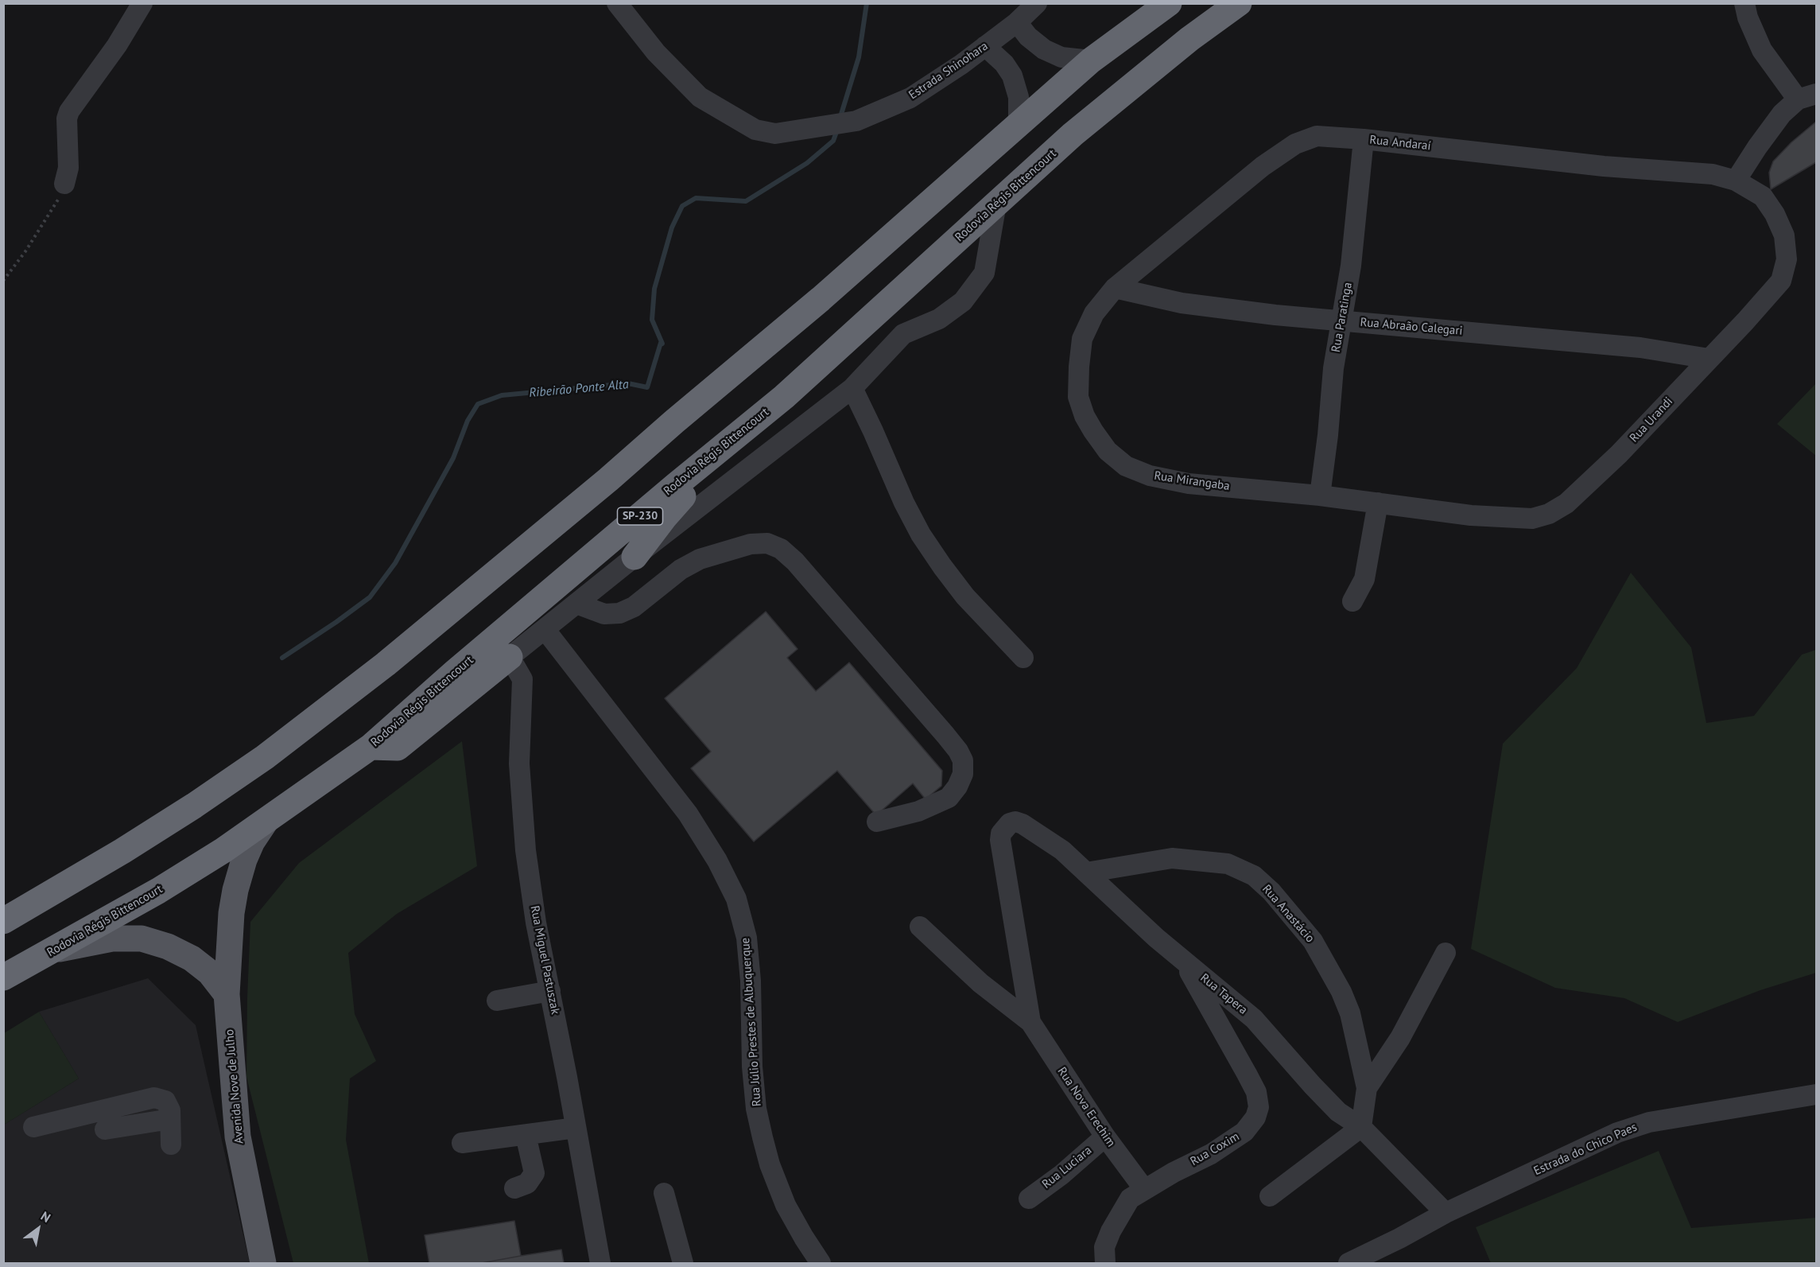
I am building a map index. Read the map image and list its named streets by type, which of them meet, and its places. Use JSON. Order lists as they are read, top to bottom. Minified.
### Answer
{"streets":{"highway":["Rodovia Régis Bittencourt","SP-230"],"main road":["Avenida Nove de Julho"],"street":["Estrada Shinohara","Rua Andaraí","Rua Paratinga","Rua Abraão Calegari","Rua Urandi","Rua Mirangaba","Rua Anastácio","Rua Miguel Pastuszak","Rua Tapera","Rua Júlio Prestes de Albuquerque","Rua Nova Erechim","Rua Coxim","Estrada do Chico Paes","Rua Luciara"]},"crossings":[["Rua Andaraí","Rua Paratinga"],["Rua Andaraí","Rua Abraão Calegari"],["Rua Andaraí","Rua Urandi"],["Rua Andaraí","Rua Mirangaba"],["Rodovia Régis Bittencourt","Avenida Nove de Julho"],["Rua Paratinga","Rua Abraão Calegari"],["Rua Paratinga","Rua Mirangaba"],["Rua Abraão Calegari","Rua Urandi"],["Rua Abraão Calegari","Rua Mirangaba"],["Rua Urandi","Rua Mirangaba"],["Rua Anastácio","Rua Tapera"],["Rua Tapera","Rua Nova Erechim"],["Rua Tapera","Rua Coxim"],["Rua Tapera","Estrada do Chico Paes"],["Rua Nova Erechim","Rua Coxim"],["Rua Nova Erechim","Rua Luciara"]],"water":["Ribeirão Ponte Alta"],"north":"top right"}
